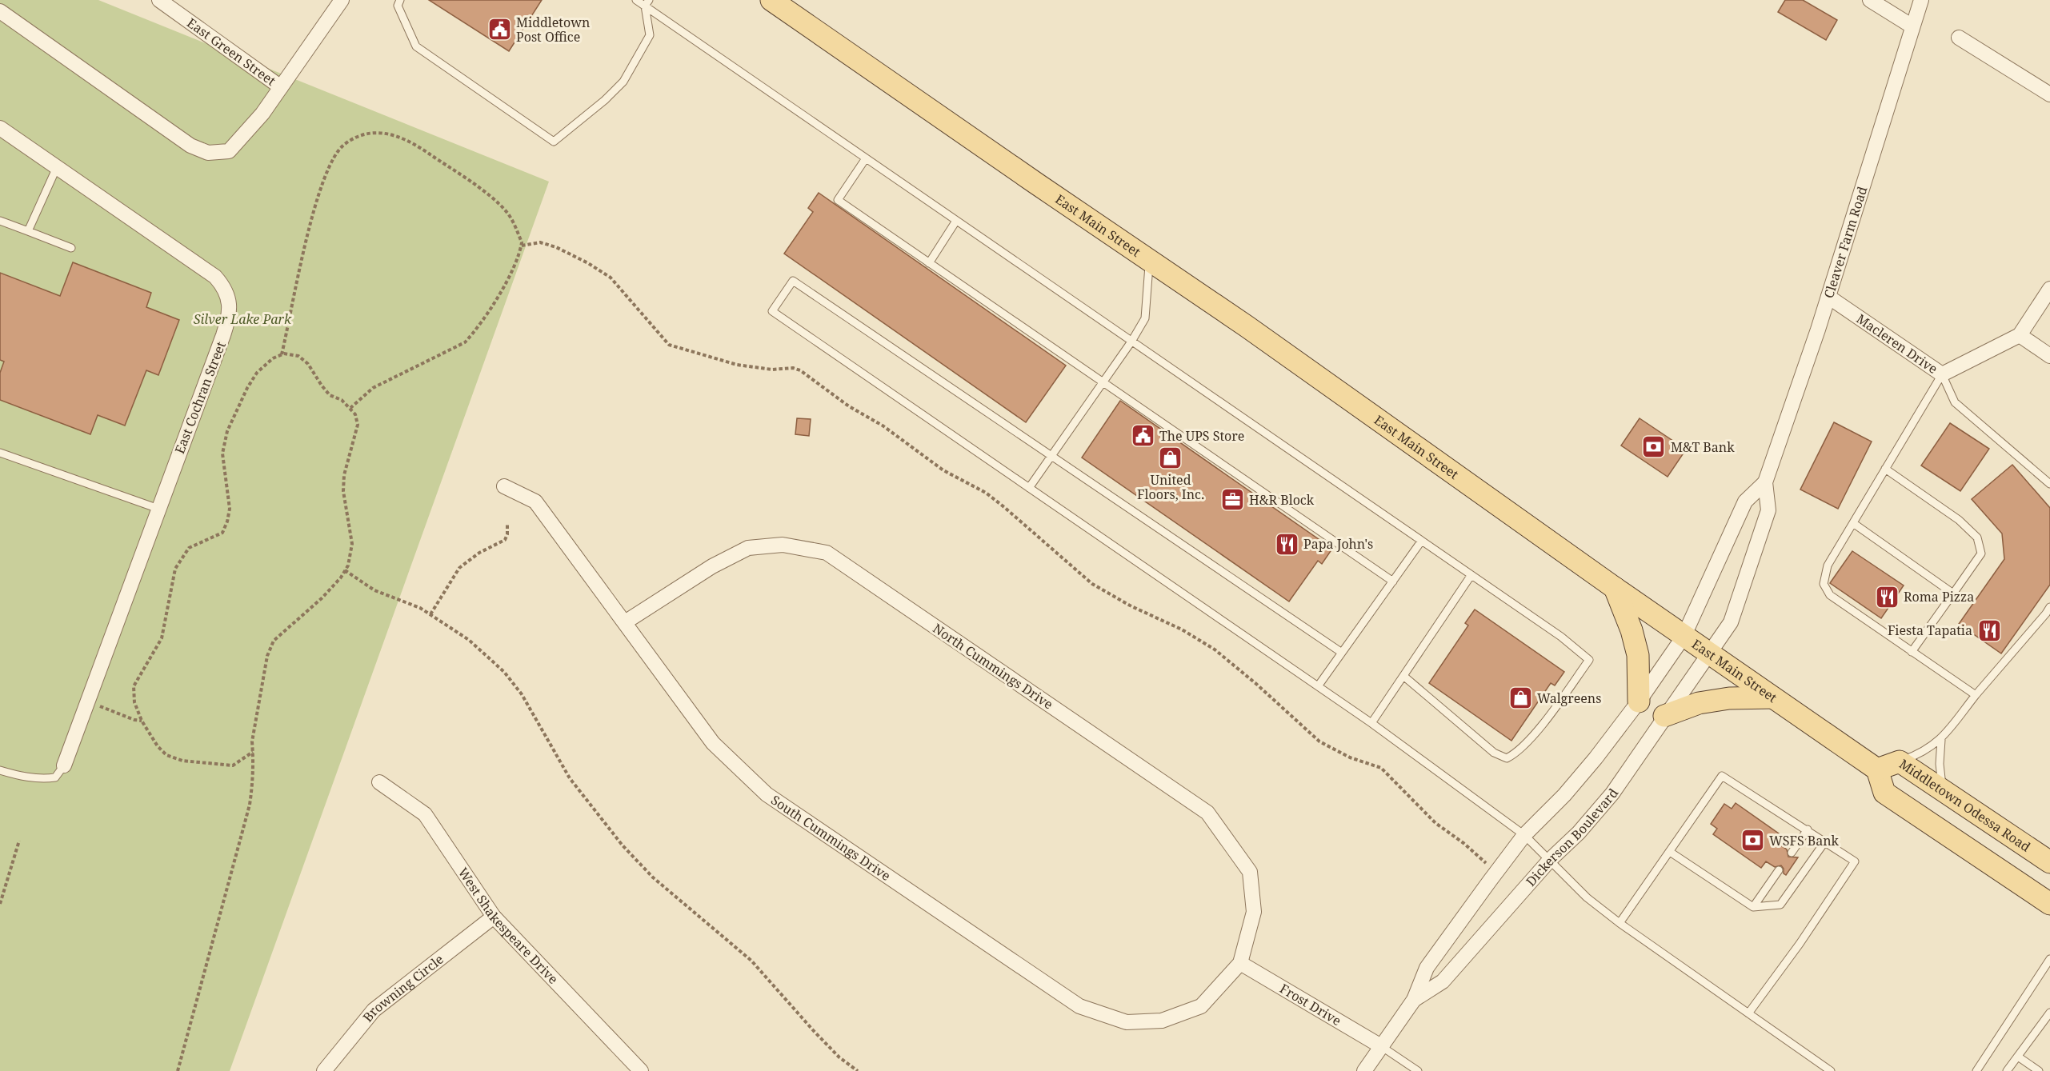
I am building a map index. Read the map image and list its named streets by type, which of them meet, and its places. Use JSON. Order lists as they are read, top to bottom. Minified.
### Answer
{"streets":{"main road":["East Main Street","Middletown Odessa Road"],"street":["East Green Street","Cleaver Farm Road","Macleren Drive","East Cochran Street","North Cummings Drive","Dickerson Boulevard","South Cummings Drive","West Shakespeare Drive","Browning Circle","Frost Drive"]},"crossings":[["East Main Street","Cleaver Farm Road"],["East Main Street","Middletown Odessa Road"],["East Main Street","Dickerson Boulevard"],["Cleaver Farm Road","Macleren Drive"],["Cleaver Farm Road","Dickerson Boulevard"],["North Cummings Drive","South Cummings Drive"],["North Cummings Drive","Frost Drive"],["Dickerson Boulevard","Frost Drive"],["South Cummings Drive","Frost Drive"],["West Shakespeare Drive","Browning Circle"]],"parks":["Silver Lake Park"],"places":{"public building":["Middletown Post Office","The UPS Store"],"bank":["M&T Bank","WSFS Bank"],"shop":["United Floors, Inc.","Walgreens"],"office":["H&R Block"],"restaurant":["Papa John's","Roma Pizza","Fiesta Tapatia"]}}
